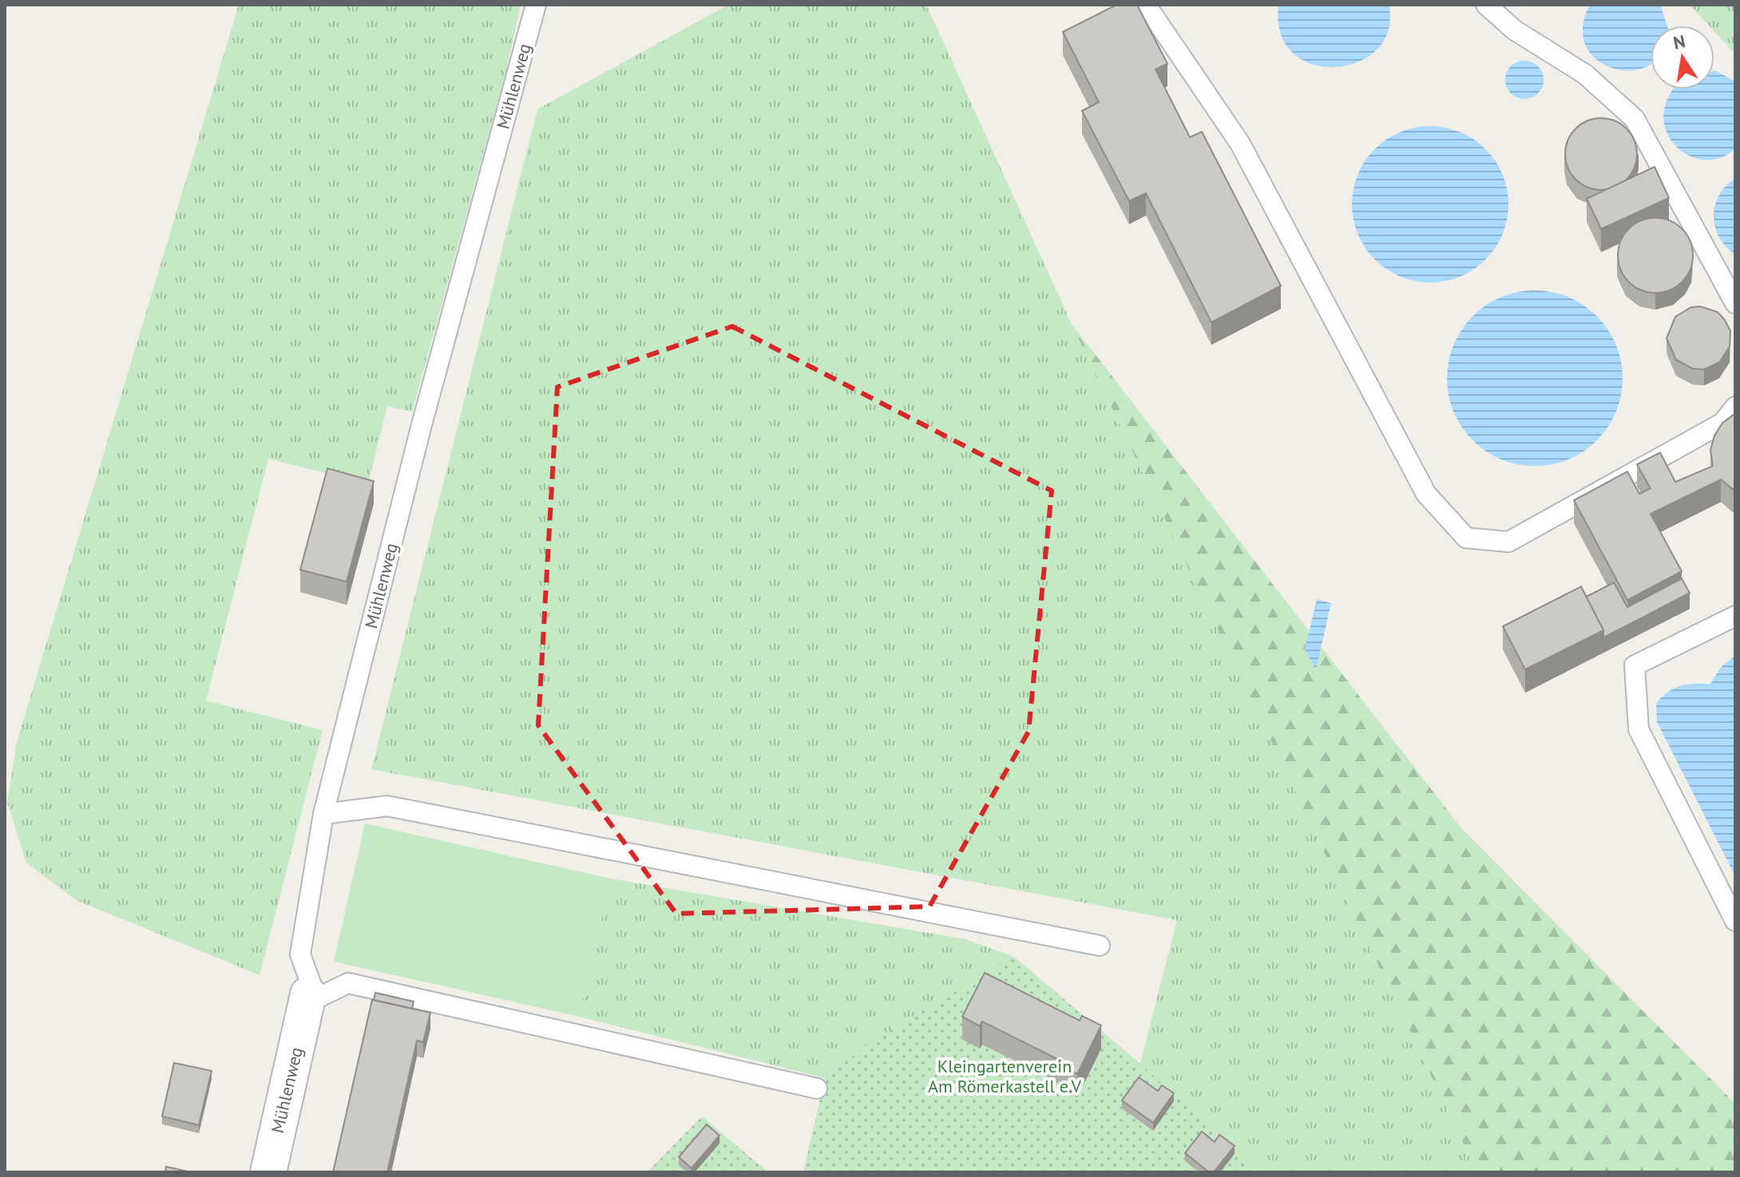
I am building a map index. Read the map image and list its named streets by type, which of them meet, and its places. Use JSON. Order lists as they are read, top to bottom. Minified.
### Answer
{"streets":{"street":["Mühlenweg"]},"parks":["Kleingartenverein Am Römerkastell e.V"],"north":"top"}
